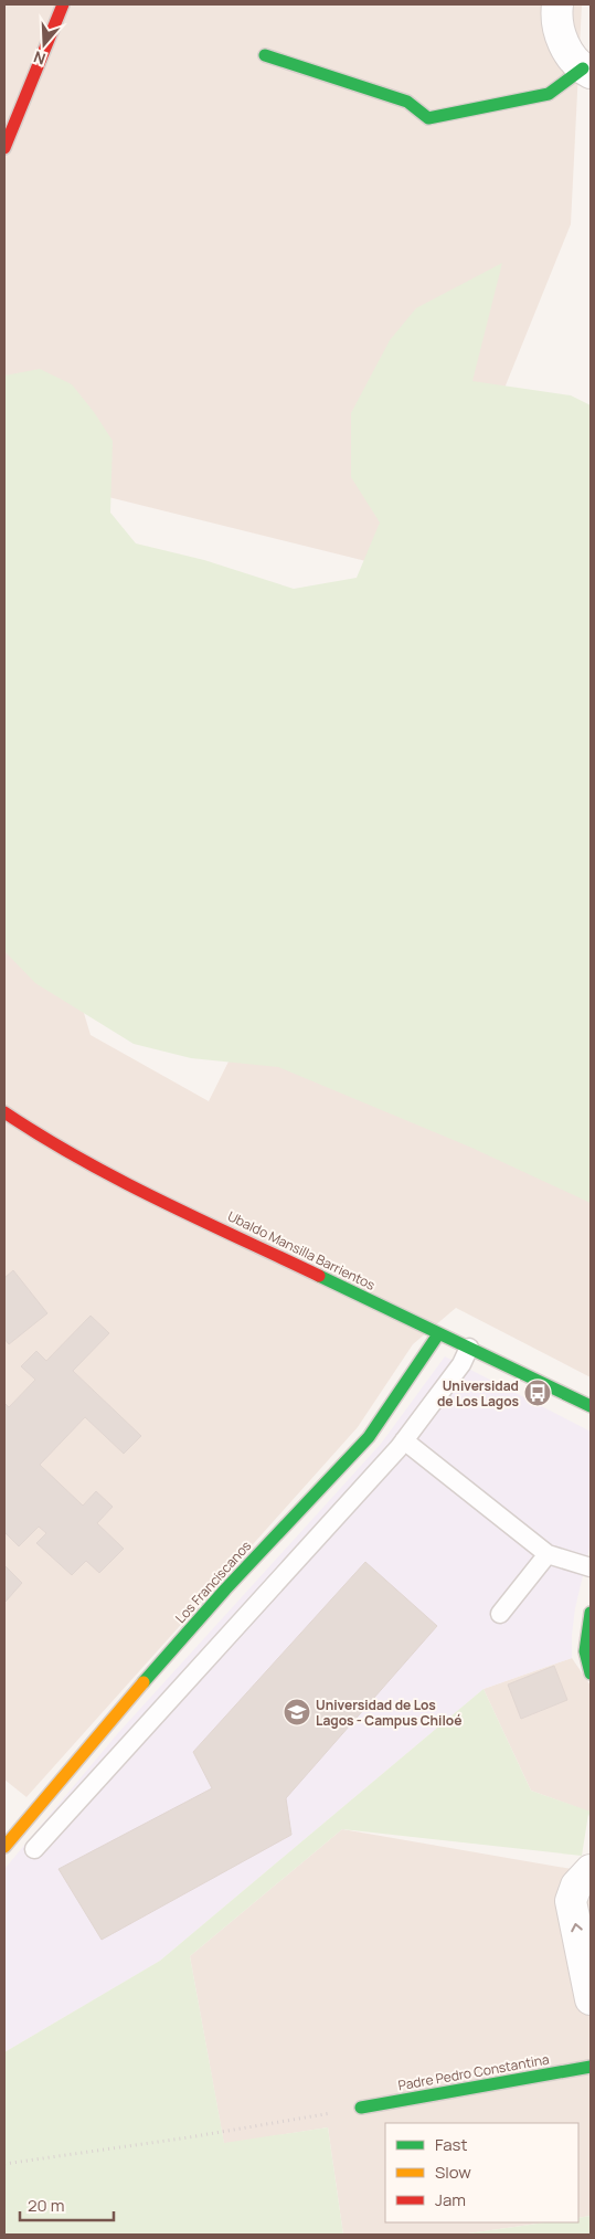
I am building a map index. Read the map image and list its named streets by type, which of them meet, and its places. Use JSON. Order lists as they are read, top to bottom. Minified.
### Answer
{"streets":{"main road":["Ubaldo Mansilla Barrientos","Los Franciscanos","Padre Pedro Constantina"]},"crossings":[["Ubaldo Mansilla Barrientos","Los Franciscanos"]],"places":{"bus stop":["Universidad de Los Lagos"],"school or university":["Universidad de Los Lagos - Campus Chiloé"]},"legend":["Fast","Slow","Jam"],"scale_bar":"20 m","north":"bottom"}
